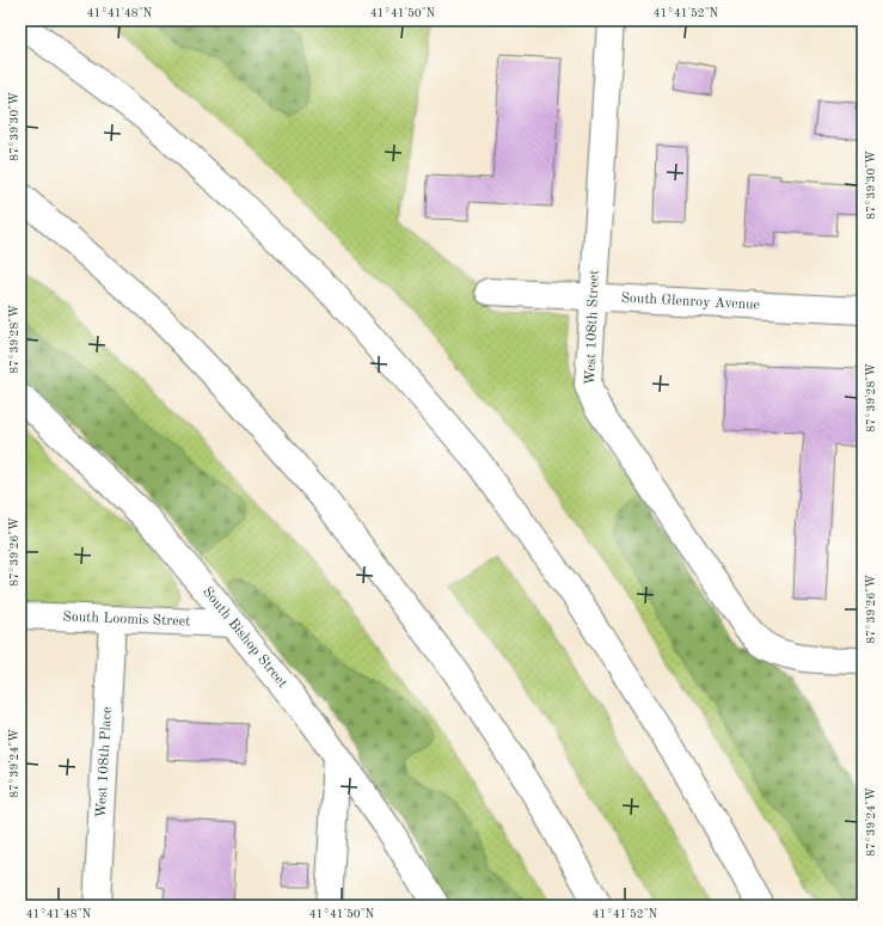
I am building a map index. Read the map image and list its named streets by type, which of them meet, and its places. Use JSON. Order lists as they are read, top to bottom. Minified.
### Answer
{"streets":{"main road":["South Glenroy Avenue","West 108th Street","South Loomis Street","South Bishop Street","West 108th Place"]},"crossings":[["South Glenroy Avenue","West 108th Street"],["South Loomis Street","South Bishop Street"],["South Loomis Street","West 108th Place"]],"coordinates":["41°41'48\"N","41°41'50\"N","41°41'52\"N","87°39'30\"W","87°39'28\"W","87°39'26\"W","87°39'24\"W"]}
